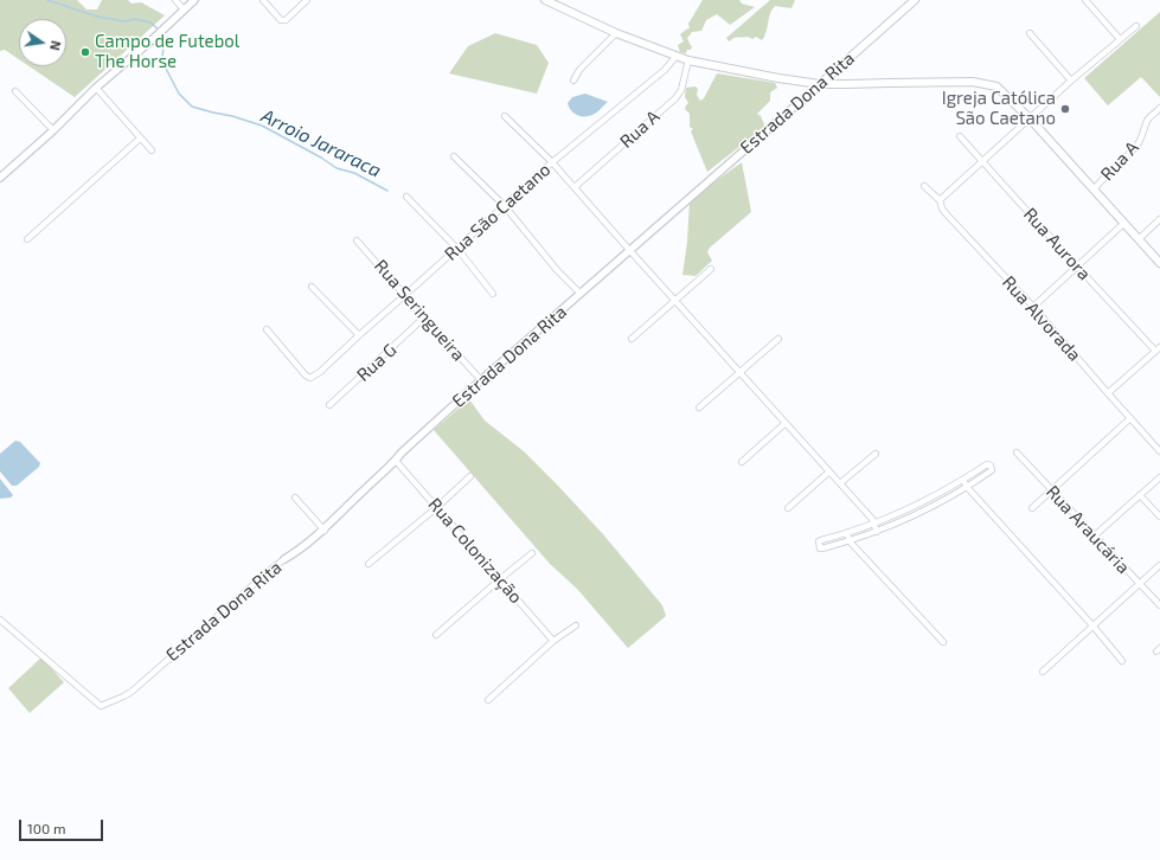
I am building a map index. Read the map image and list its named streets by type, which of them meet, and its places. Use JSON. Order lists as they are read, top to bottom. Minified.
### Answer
{"streets":{"main road":["Estrada Dona Rita"],"street":["Rua A","Rua São Caetano","Rua Aurora","Rua Seringueira","Rua Alvorada","Rua G","Rua Araucária","Rua Colonização"]},"crossings":[["Estrada Dona Rita","Rua Seringueira"],["Estrada Dona Rita","Rua Colonização"],["Rua São Caetano","Rua Seringueira"],["Rua Seringueira","Rua G"]],"water":["Arroio Jararaca"],"places":["Campo de Futebol The Horse","Igreja Católica São Caetano"],"scale_bar":"100 m","north":"right"}
